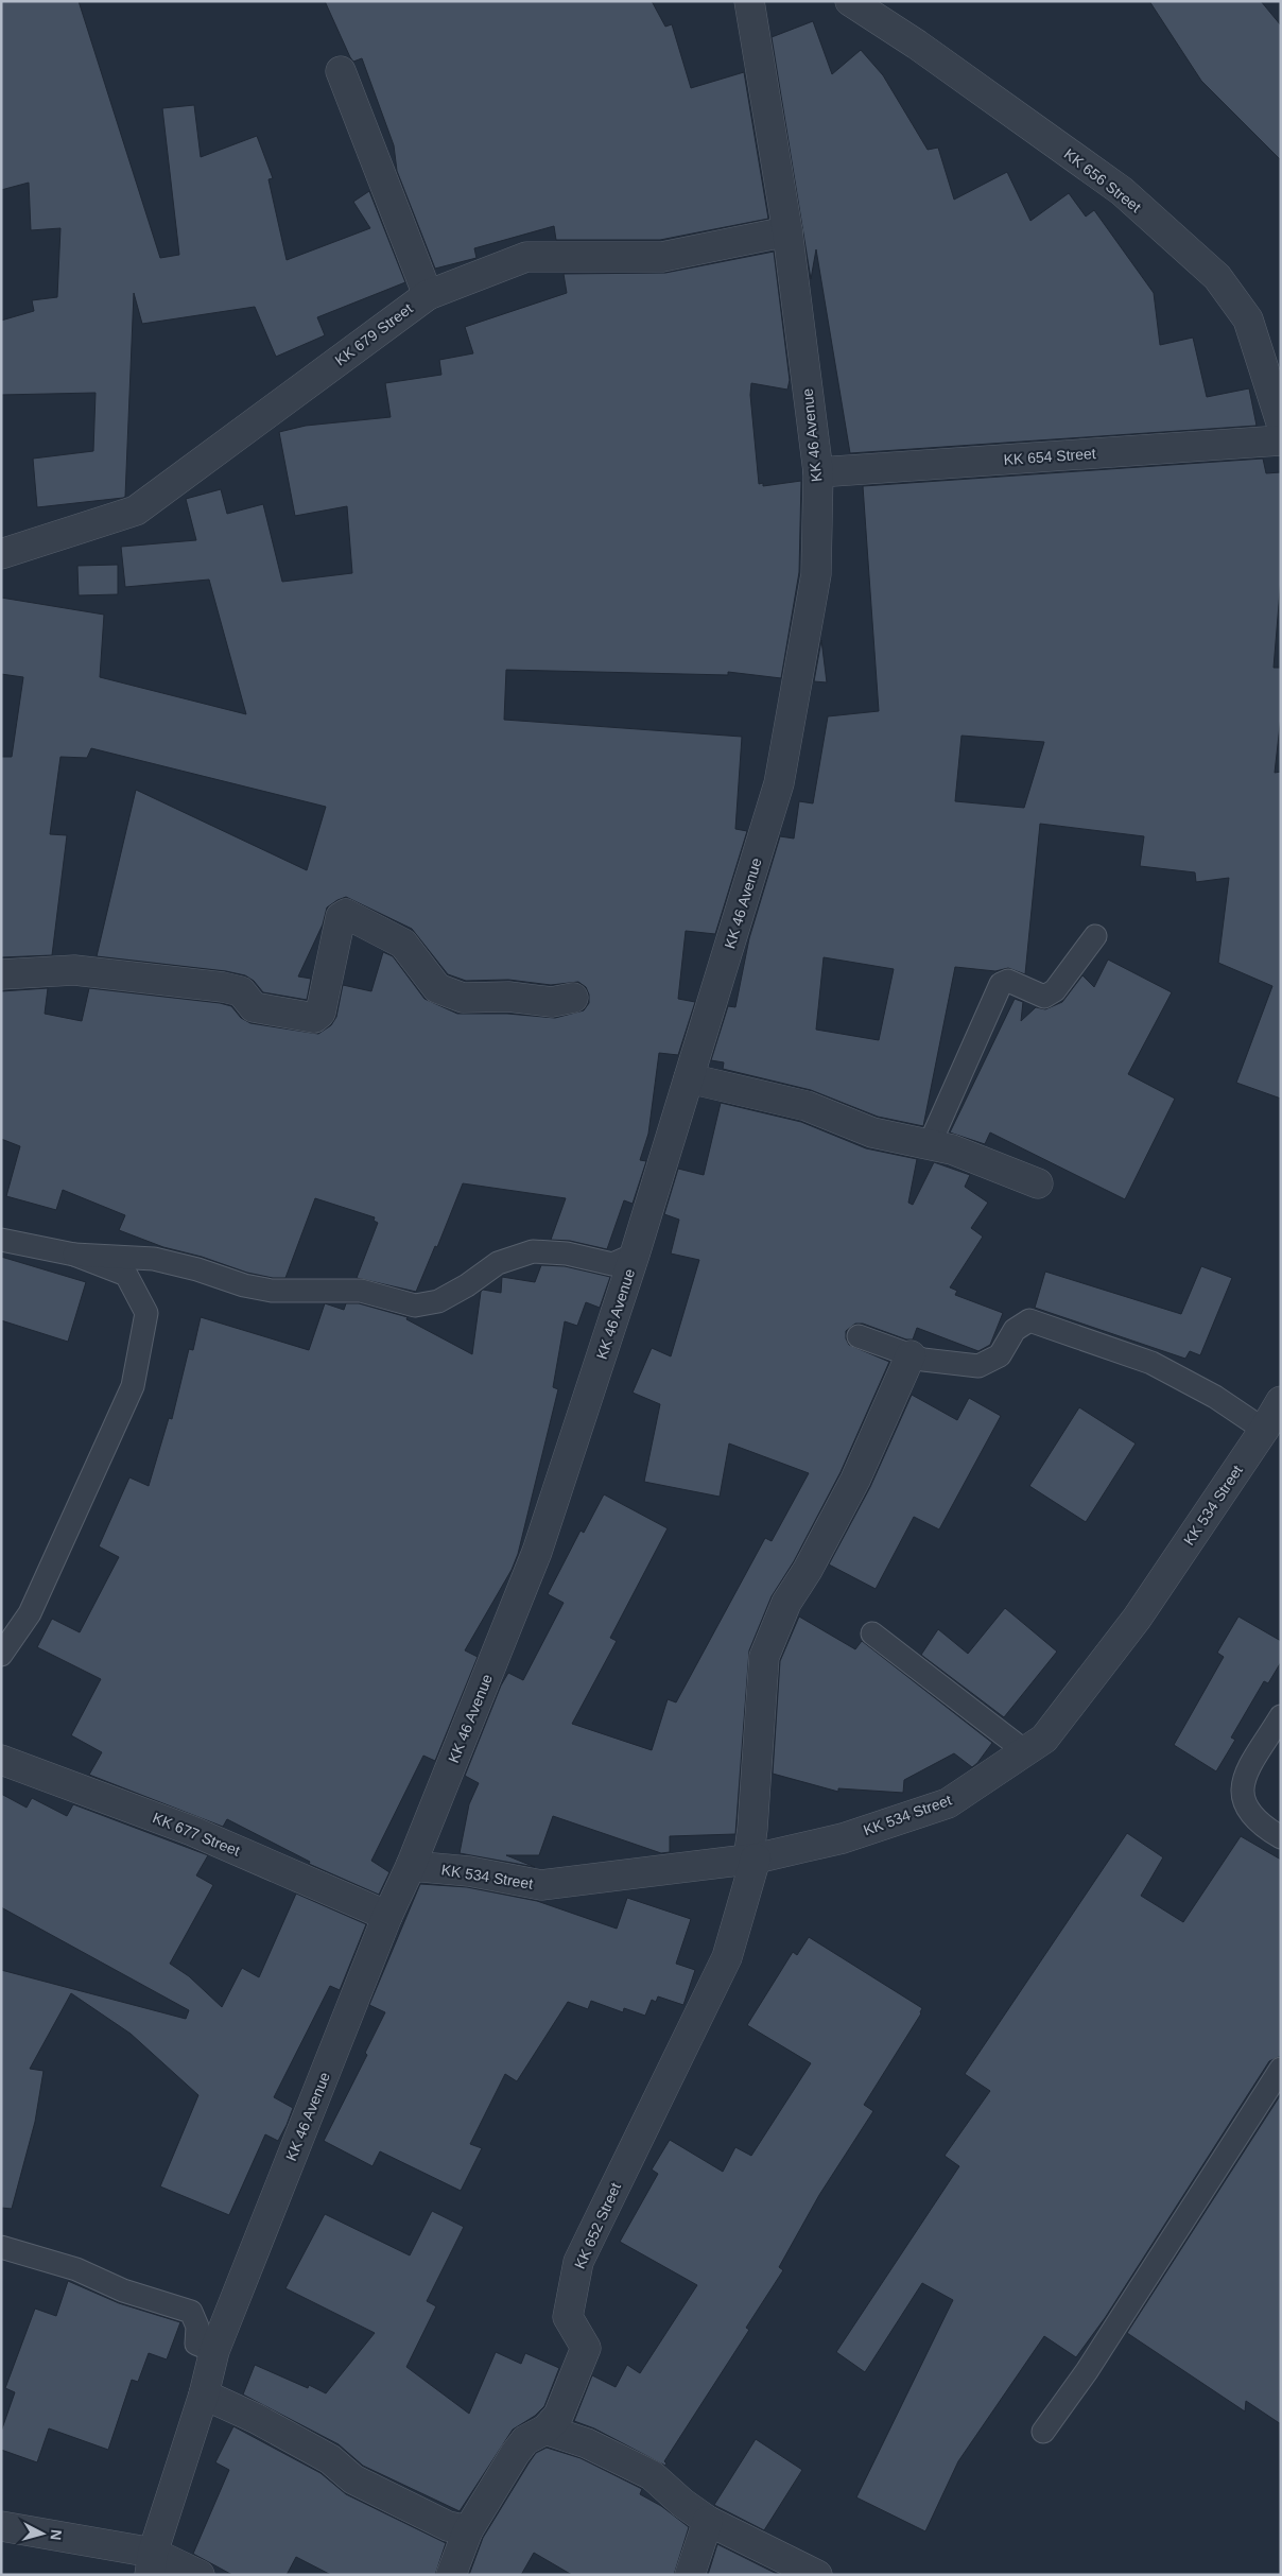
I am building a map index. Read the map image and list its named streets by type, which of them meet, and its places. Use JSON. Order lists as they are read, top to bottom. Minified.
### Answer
{"streets":{"street":["KK 656 Street","KK 679 Street","KK 46 Avenue","KK 654 Street","KK 534 Street","KK 677 Street","KK 652 Street"]},"crossings":[["KK 679 Street","KK 46 Avenue"],["KK 46 Avenue","KK 654 Street"],["KK 46 Avenue","KK 534 Street"],["KK 46 Avenue","KK 677 Street"],["KK 534 Street","KK 652 Street"]],"north":"right"}
